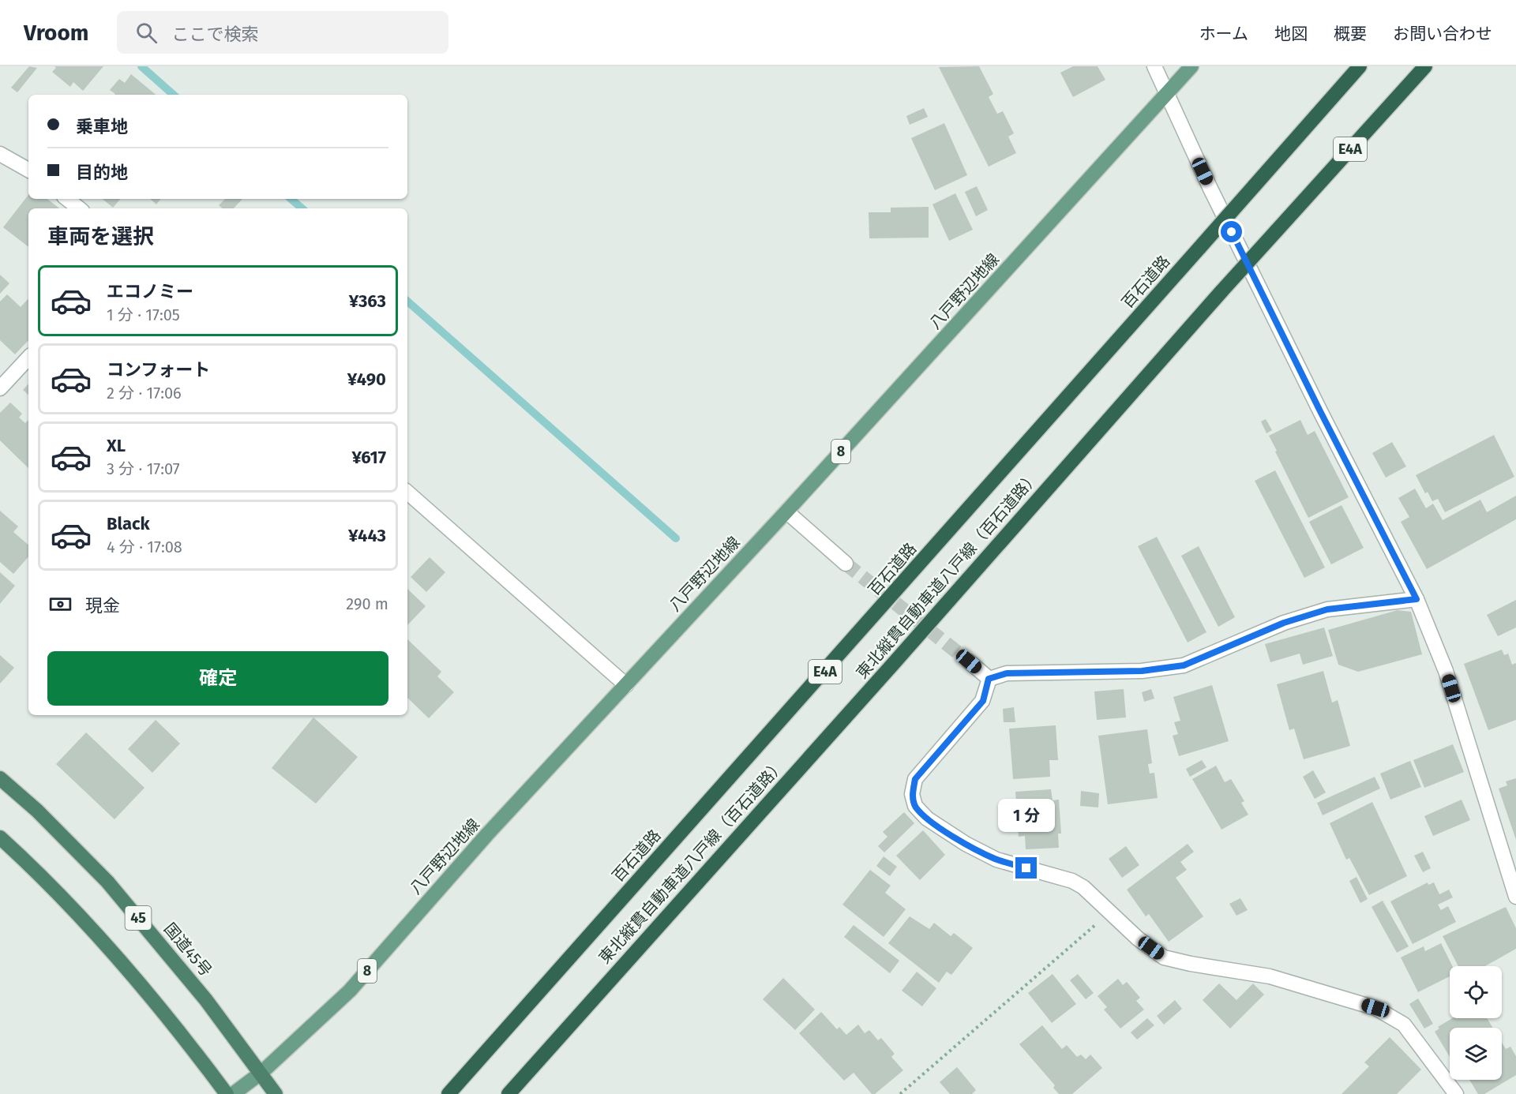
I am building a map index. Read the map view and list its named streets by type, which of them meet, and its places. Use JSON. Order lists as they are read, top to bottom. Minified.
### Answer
{"streets":{"highway":["E4A","百石道路","東北縦貫自動車道八戸線（百石道路）","45","国道45号"],"main road":["八戸野辺地線","8"]},"crossings":[["八戸野辺地線","国道45号"]],"page":{"header":"Vroom","search":"ここで検索","nav":["ホーム","地図","概要","お問い合わせ"],"banner":["乗車地","目的地"],"heading":"車両を選択","list":[{"name":"エコノミー","note":"1 分 · 17:05","value":"¥363"},{"name":"コンフォート","note":"2 分 · 17:06","value":"¥490"},{"name":"XL","note":"3 分 · 17:07","value":"¥617"},{"name":"Black","note":"4 分 · 17:08","value":"¥443"}],"pay":["現金","290 m"],"buttons":"確定","bubble":"1 分"}}
